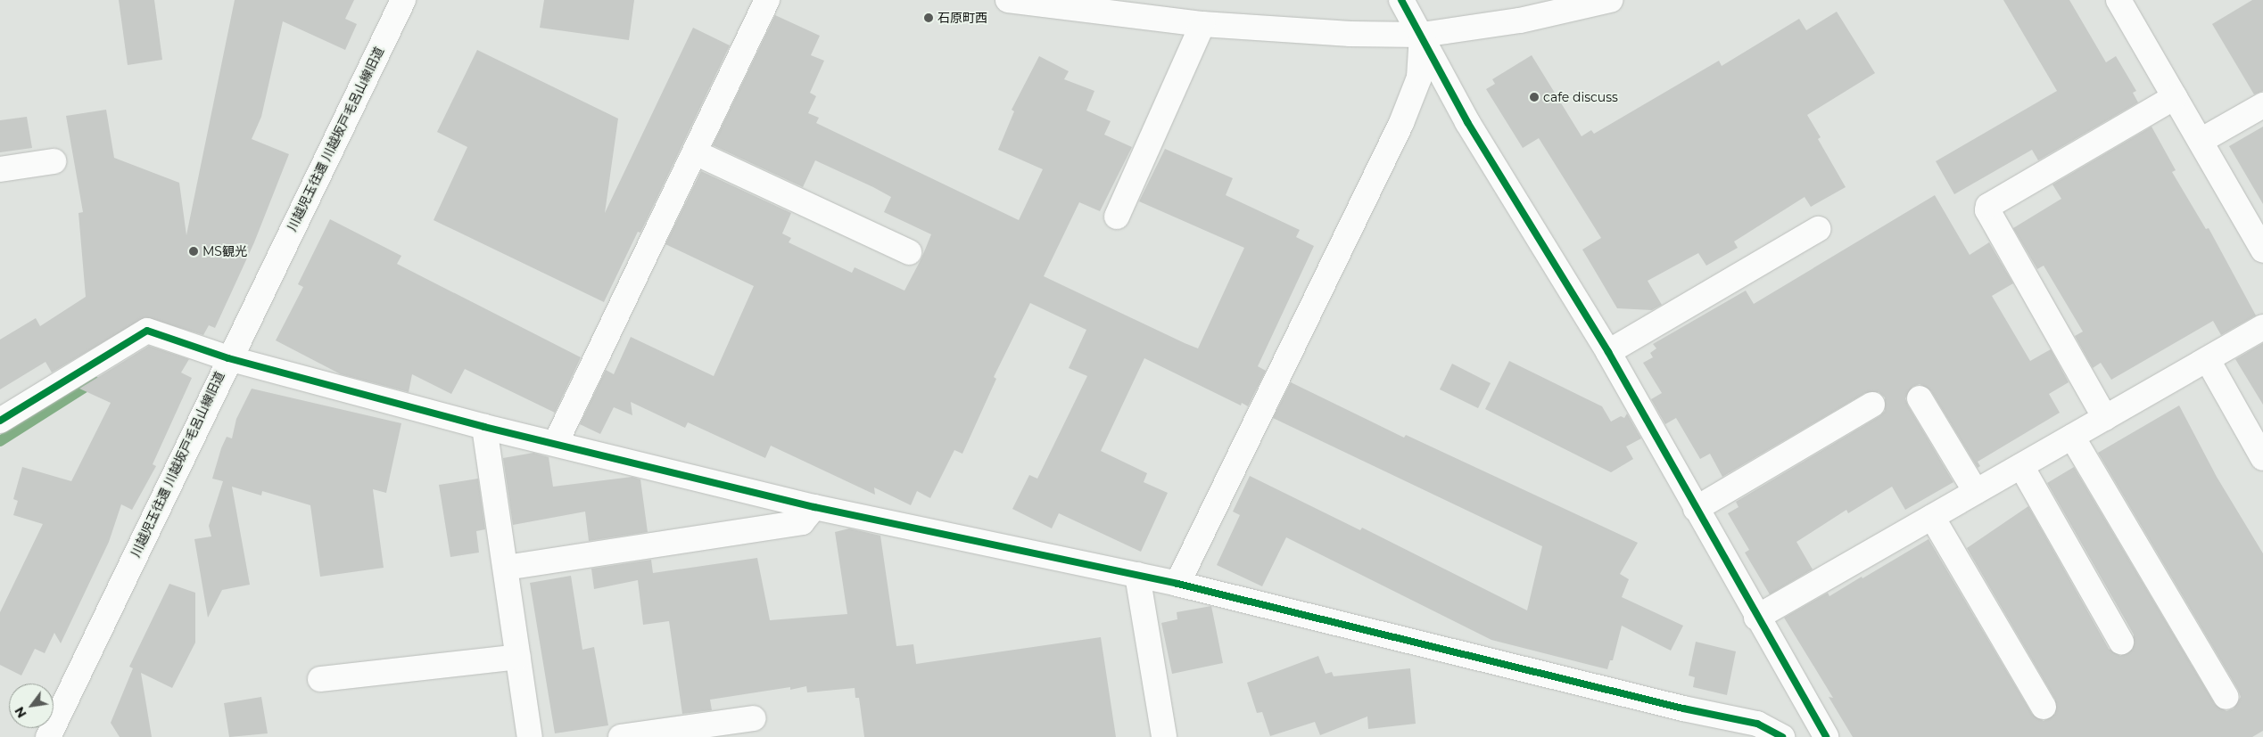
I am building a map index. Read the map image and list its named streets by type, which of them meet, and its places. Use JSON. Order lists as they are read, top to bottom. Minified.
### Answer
{"streets":{"street":["川越児玉往還 川越坂戸毛呂山線旧道"]},"places":["石原町西","cafe discuss","MS観光"],"north":"bottom left"}
